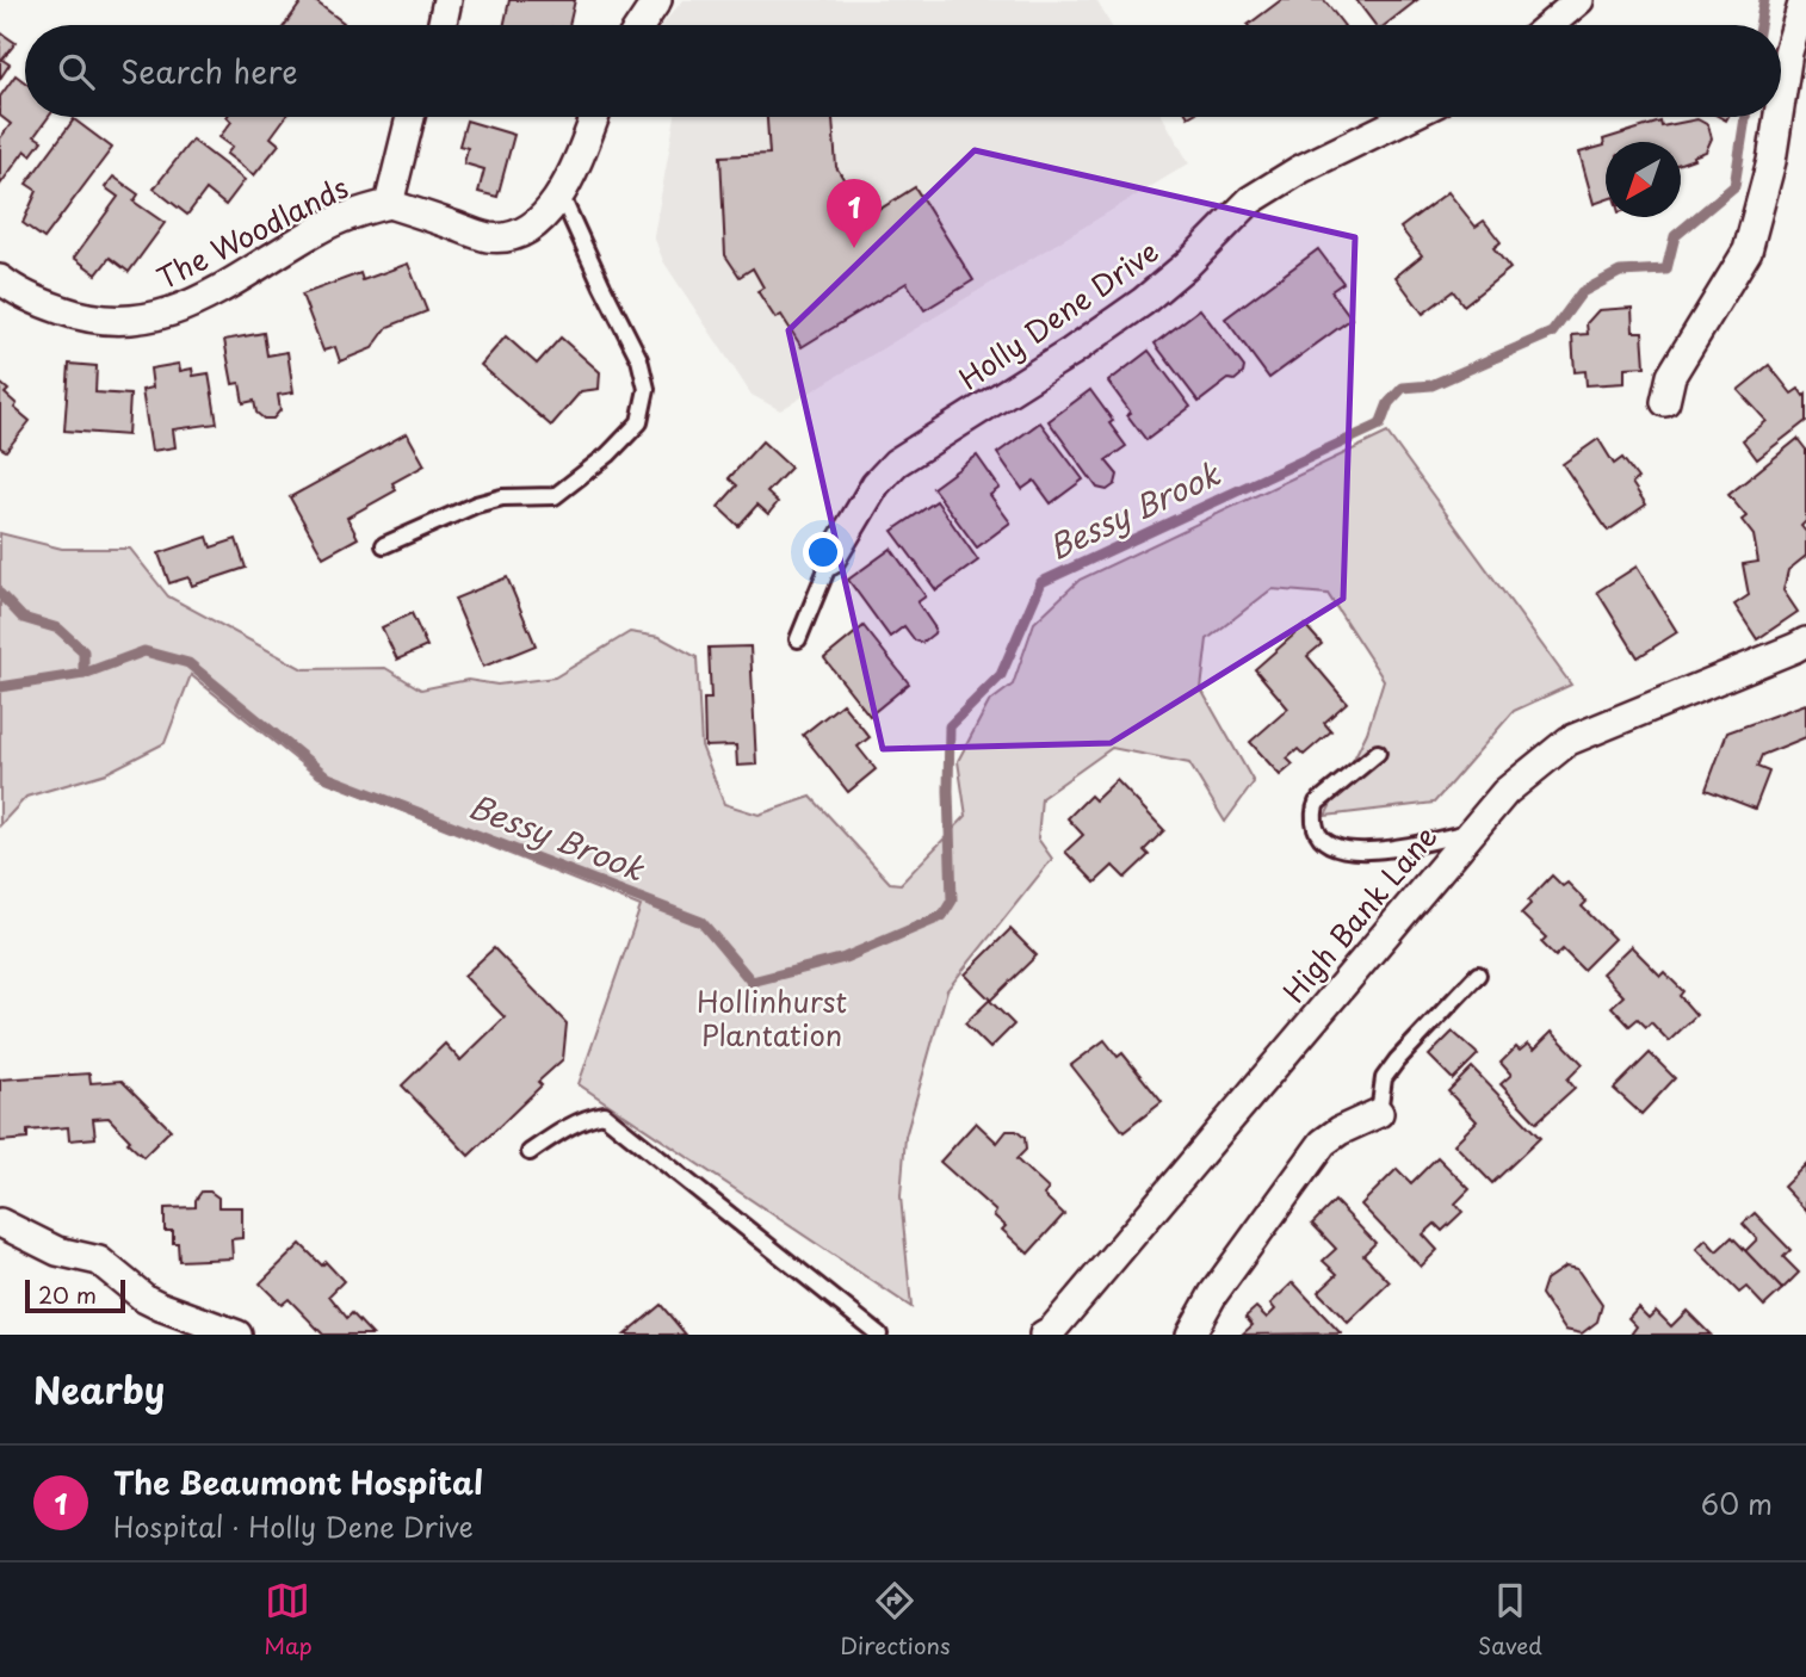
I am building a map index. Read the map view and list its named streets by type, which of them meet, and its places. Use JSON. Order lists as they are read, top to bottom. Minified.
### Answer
{"streets":{"street":["The Woodlands","Holly Dene Drive","High Bank Lane"]},"water":["Bessy Brook"],"parks":["Hollinhurst Plantation"],"scale_bar":"20 m","north":"bottom left","page":{"search":"Search here","pins":"1","scale":"20 m","heading":"Nearby","list":[{"mark":"1","name":"The Beaumont Hospital","note":"Hospital · Holly Dene Drive","value":"60 m"}],"nav":["Map","Directions","Saved"]}}
